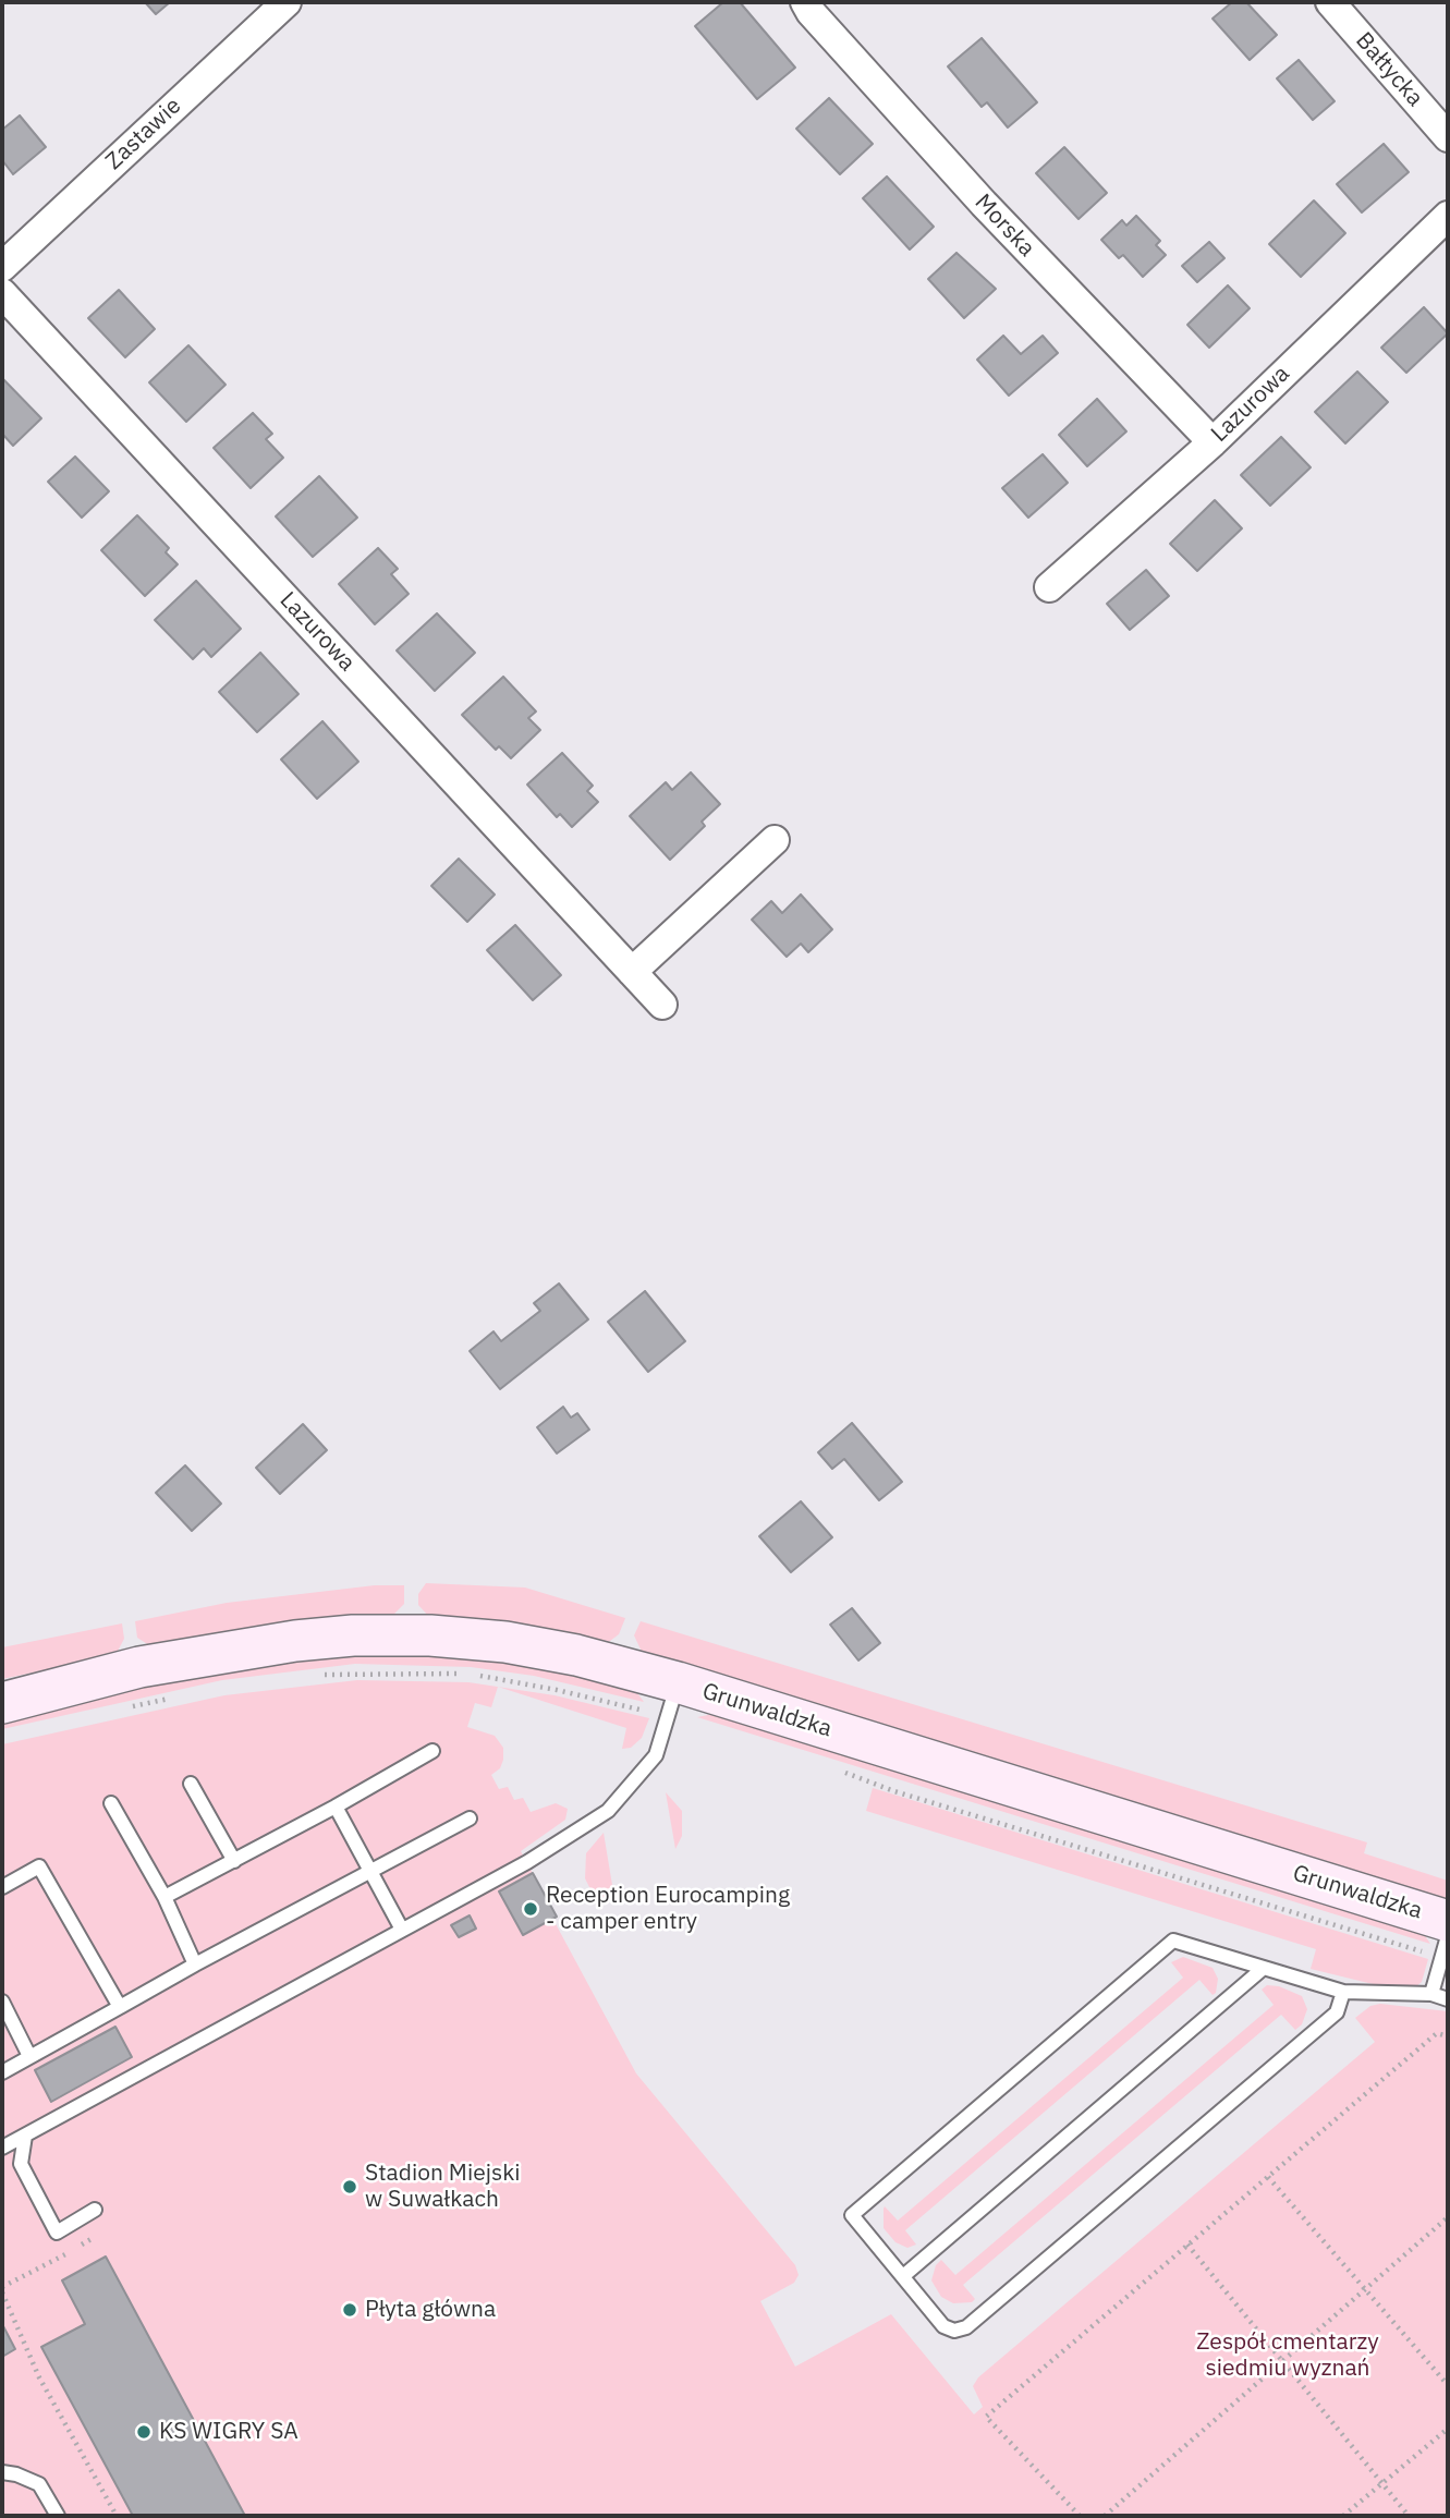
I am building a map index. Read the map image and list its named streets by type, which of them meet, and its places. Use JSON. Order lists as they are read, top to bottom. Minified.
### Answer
{"streets":{"main road":["Grunwaldzka"],"street":["Bałtycka","Zastawie","Morska","Lazurowa"]},"crossings":[["Morska","Lazurowa"]],"parks":["Zespół cmentarzy siedmiu wyznań"],"places":["Reception Eurocamping - camper entry","Stadion Miejski w Suwałkach","Płyta główna","KS WIGRY SA"]}
